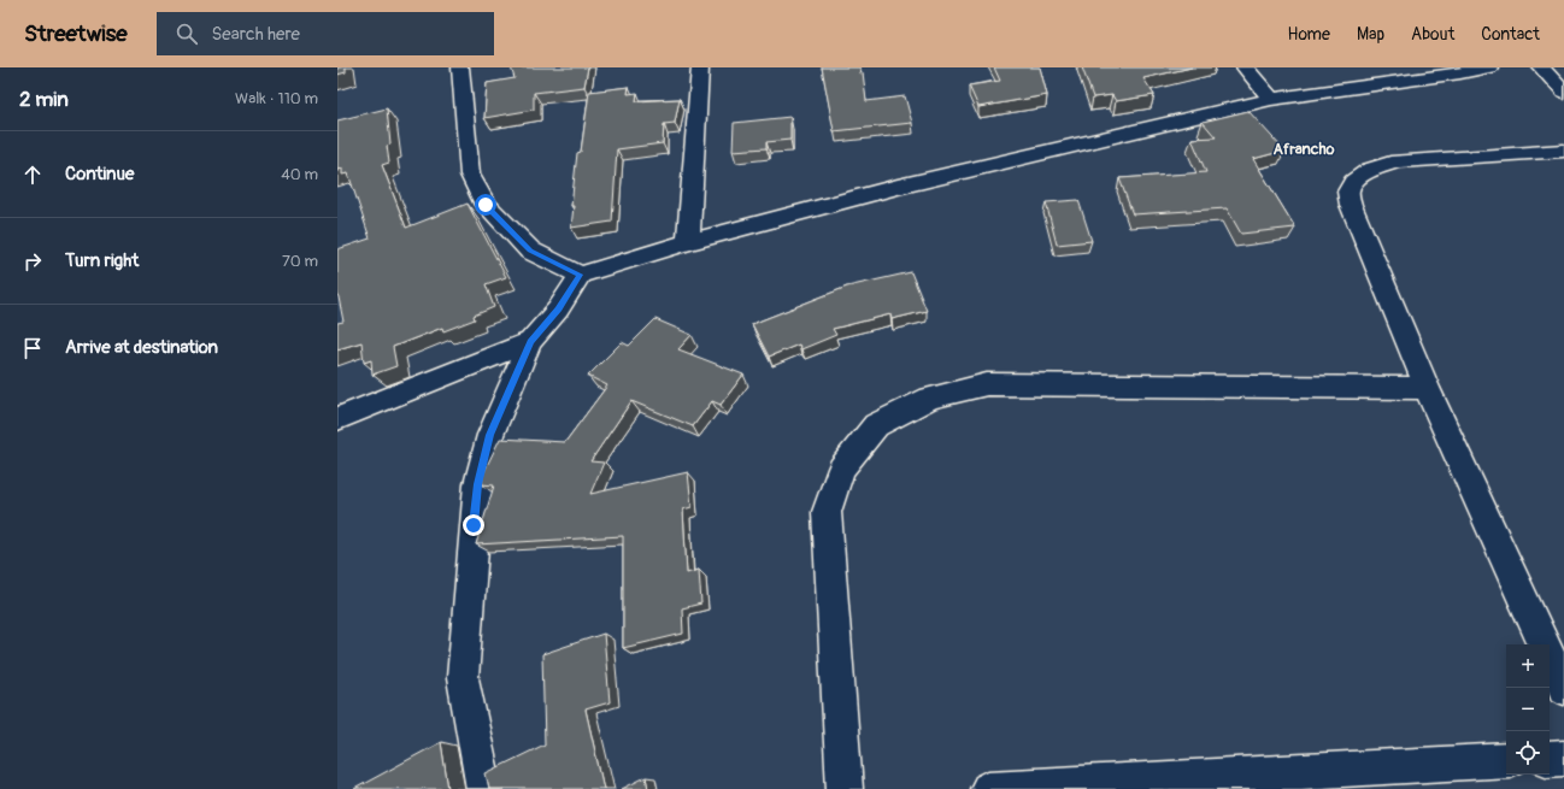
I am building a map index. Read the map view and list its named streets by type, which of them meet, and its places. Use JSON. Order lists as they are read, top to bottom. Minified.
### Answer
{"districts":["Afrancho"],"page":{"header":"Streetwise","search":"Search here","nav":["Home","Map","About","Contact"],"heading":["2 min","Walk · 110 m"],"list":[["Continue","40 m"],["Turn right","70 m"],"Arrive at destination"],"map_buttons":["+","−"]}}
